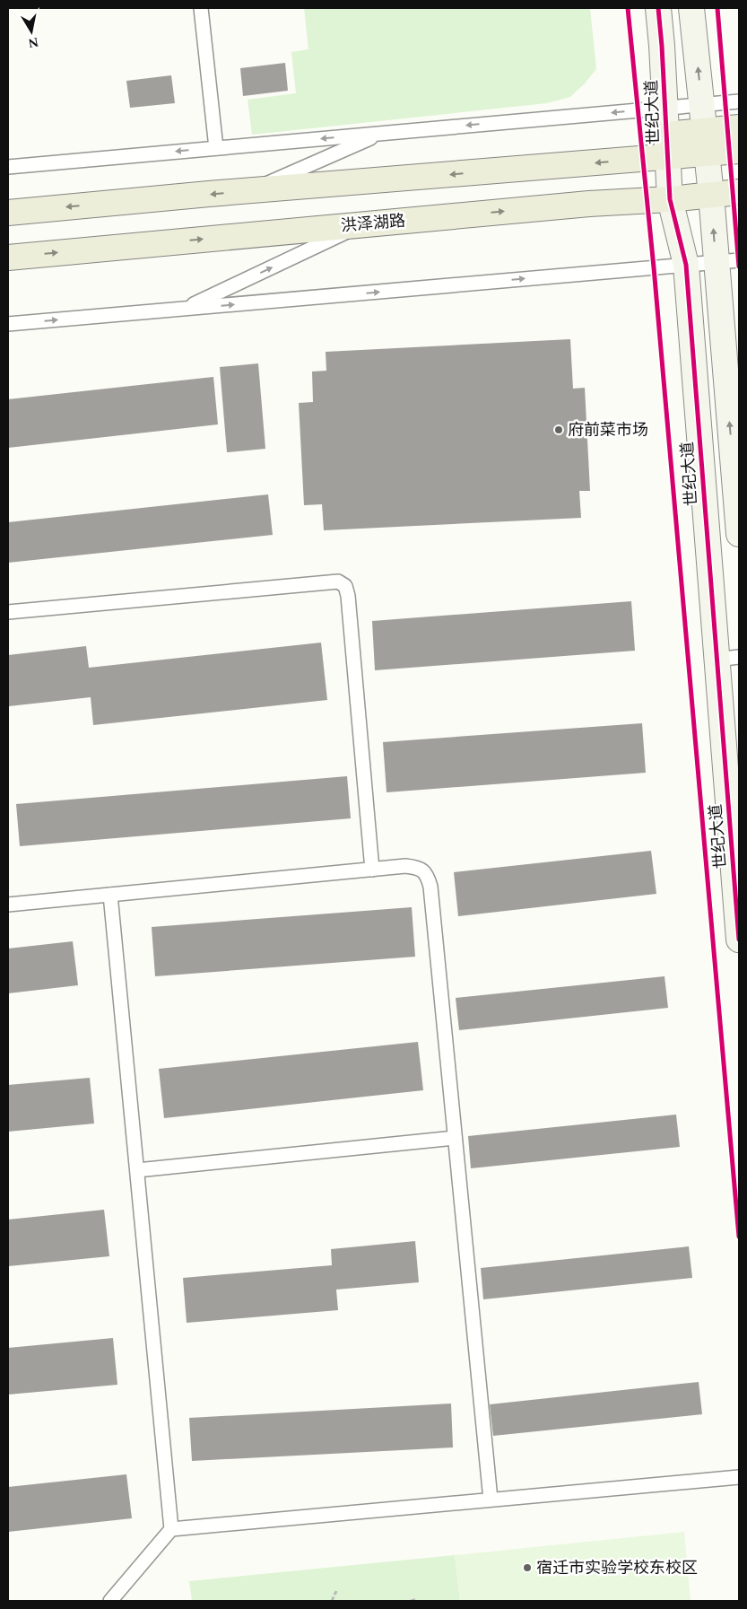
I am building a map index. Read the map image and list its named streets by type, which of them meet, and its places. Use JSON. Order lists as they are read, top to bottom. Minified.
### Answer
{"streets":{"main road":["洪泽湖路"],"street":["世纪大道"]},"crossings":[["世纪大道","洪泽湖路"]],"places":["府前菜市场","宿迁市实验学校东校区"],"north":"bottom"}
